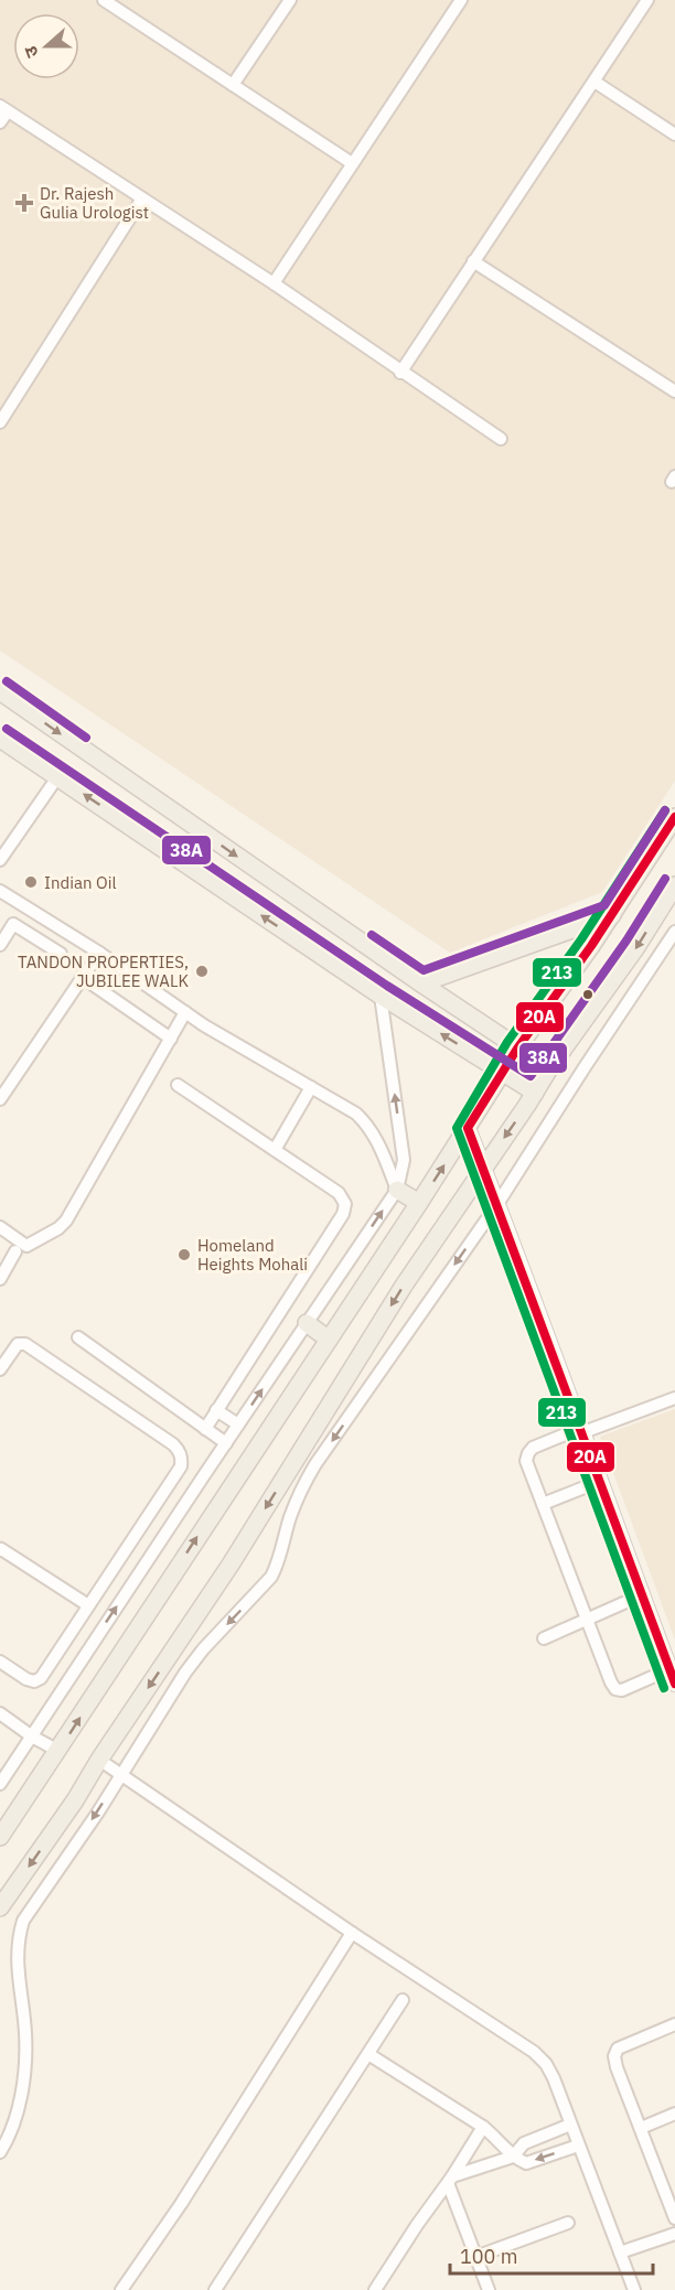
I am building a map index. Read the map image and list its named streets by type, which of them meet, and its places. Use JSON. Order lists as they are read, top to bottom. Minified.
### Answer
{"places":{"health":["Dr. Rajesh Gulia Urologist"],"other":["Indian Oil","TANDON PROPERTIES, JUBILEE WALK","Homeland Heights Mohali"]},"lines":["transit line 38A","transit line 213","transit line 20A"],"scale_bar":"100 m","north":"left"}
